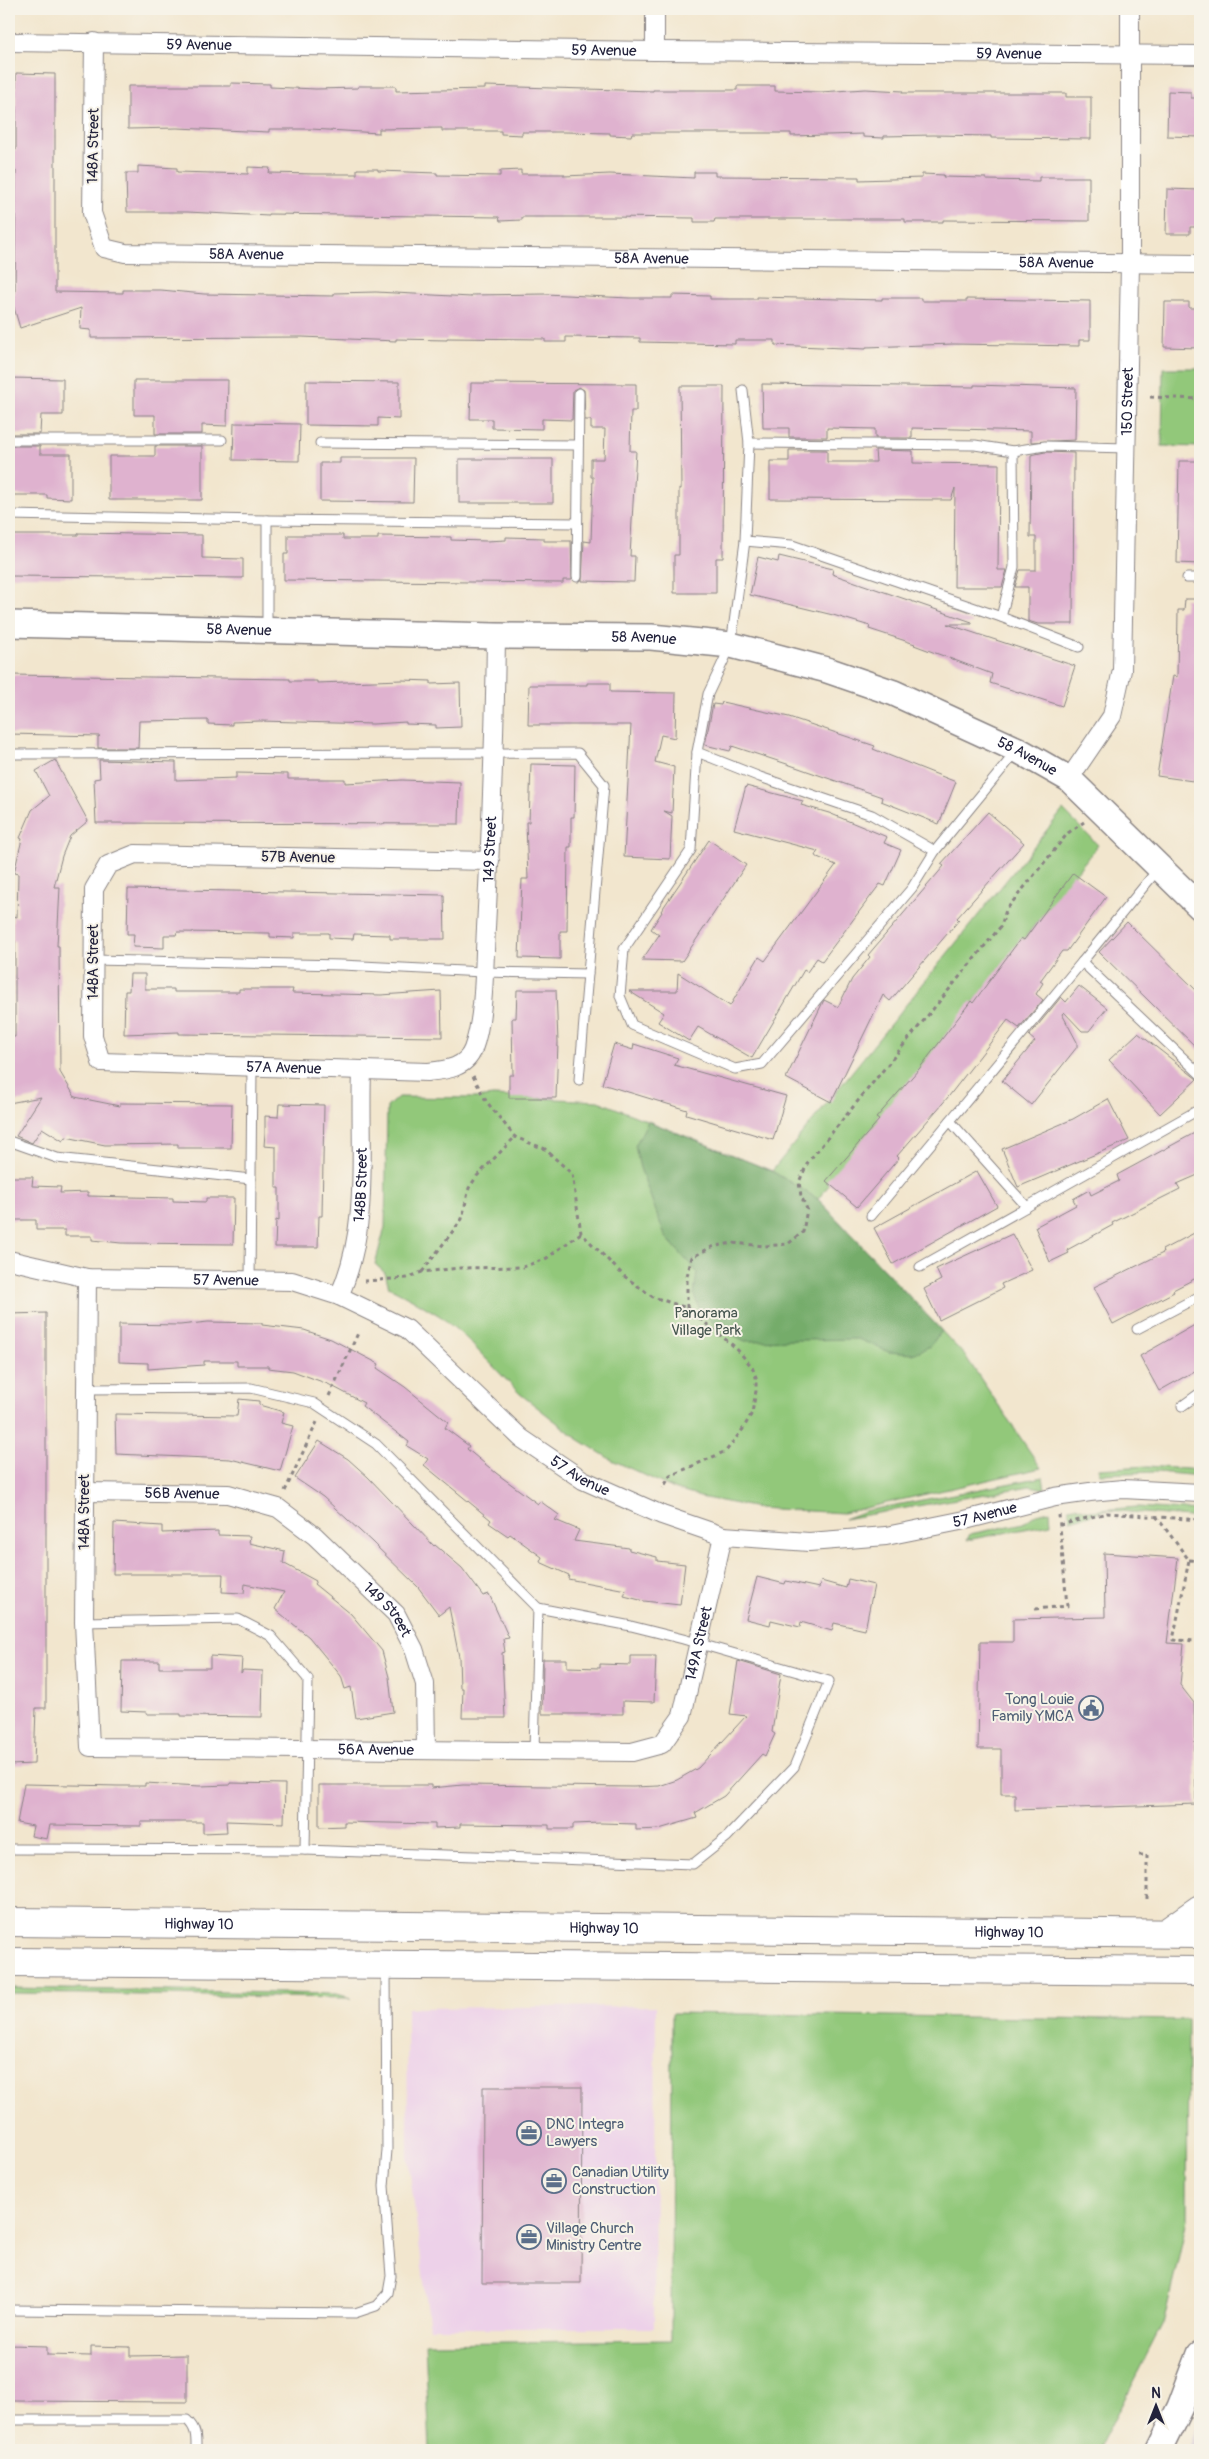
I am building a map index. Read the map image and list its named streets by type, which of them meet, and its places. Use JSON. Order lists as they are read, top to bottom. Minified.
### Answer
{"streets":{"highway":["Highway 10"],"street":["59 Avenue","148A Street","58A Avenue","150 Street","58 Avenue","149 Street","57B Avenue","57A Avenue","148B Street","57 Avenue","56B Avenue","149A Street","56A Avenue"]},"crossings":[["59 Avenue","148A Street"],["59 Avenue","150 Street"],["148A Street","58A Avenue"],["148A Street","57B Avenue"],["148A Street","57A Avenue"],["148A Street","57 Avenue"],["148A Street","56B Avenue"],["148A Street","56A Avenue"],["58A Avenue","150 Street"],["150 Street","58 Avenue"],["58 Avenue","149 Street"],["149 Street","57B Avenue"],["149 Street","57A Avenue"],["149 Street","56B Avenue"],["149 Street","56A Avenue"],["57A Avenue","148B Street"],["148B Street","57 Avenue"],["57 Avenue","149A Street"],["149A Street","56A Avenue"]],"parks":["Panorama Village Park"],"places":{"public building":["Tong Louie Family YMCA"],"office":["DNC Integra Lawyers","Canadian Utility Construction","Village Church Ministry Centre"]},"north":"top"}
